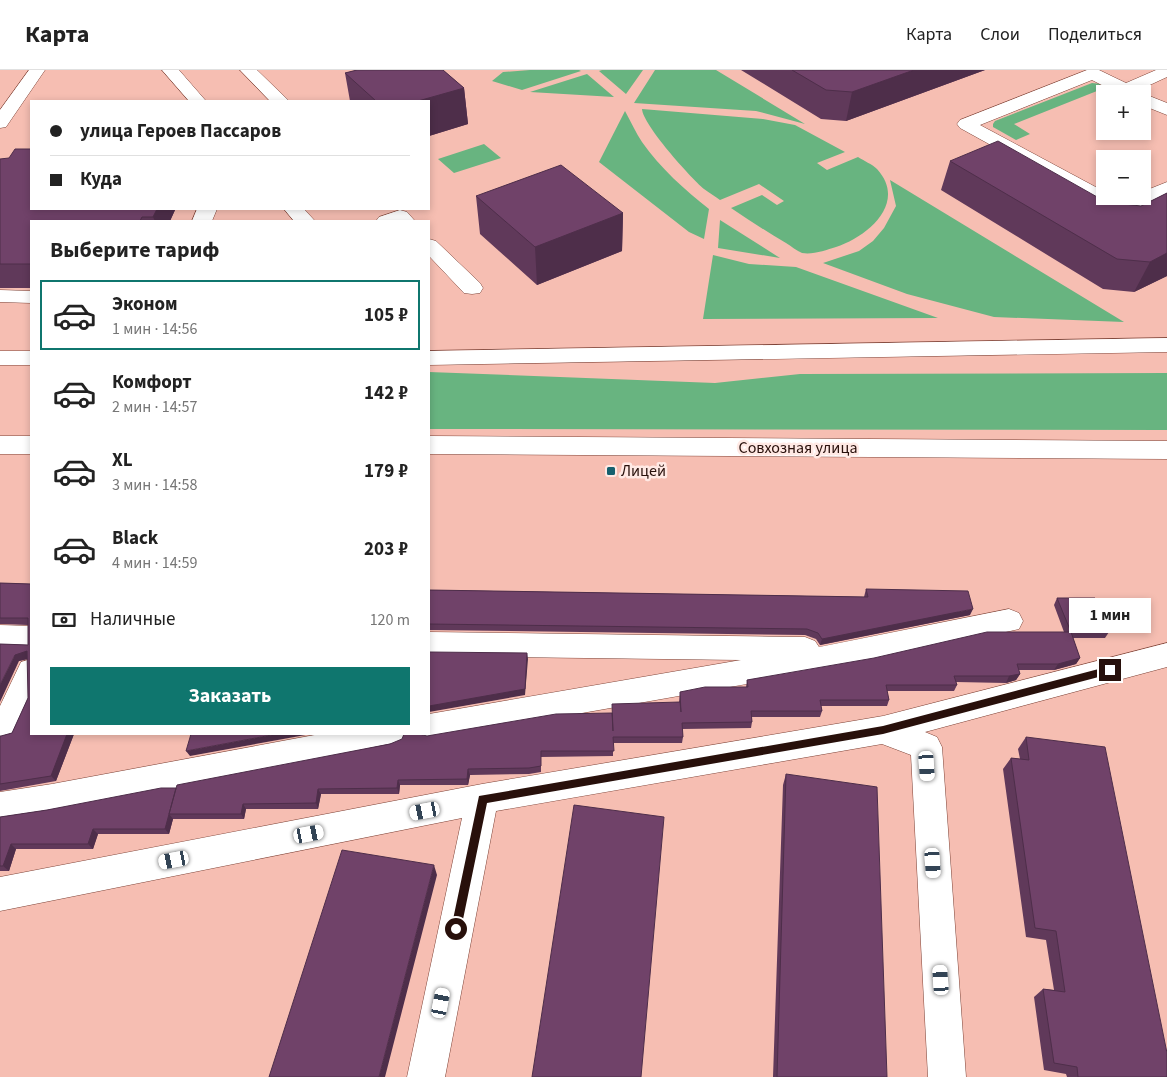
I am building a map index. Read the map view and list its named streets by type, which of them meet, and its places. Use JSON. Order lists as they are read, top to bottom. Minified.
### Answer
{"streets":{"street":["Совхозная улица"]},"places":{"transit":["Лицей"]},"page":{"header":"Карта","nav":["Карта","Слои","Поделиться"],"map_buttons":["+","−"],"banner":["улица Героев Пассаров","Куда"],"heading":"Выберите тариф","list":[{"name":"Эконом","note":"1 мин · 14:56","value":"105 ₽"},{"name":"Комфорт","note":"2 мин · 14:57","value":"142 ₽"},{"name":"XL","note":"3 мин · 14:58","value":"179 ₽"},{"name":"Black","note":"4 мин · 14:59","value":"203 ₽"}],"pay":["Наличные","120 m"],"bubble":"1 мин","buttons":"Заказать"}}
